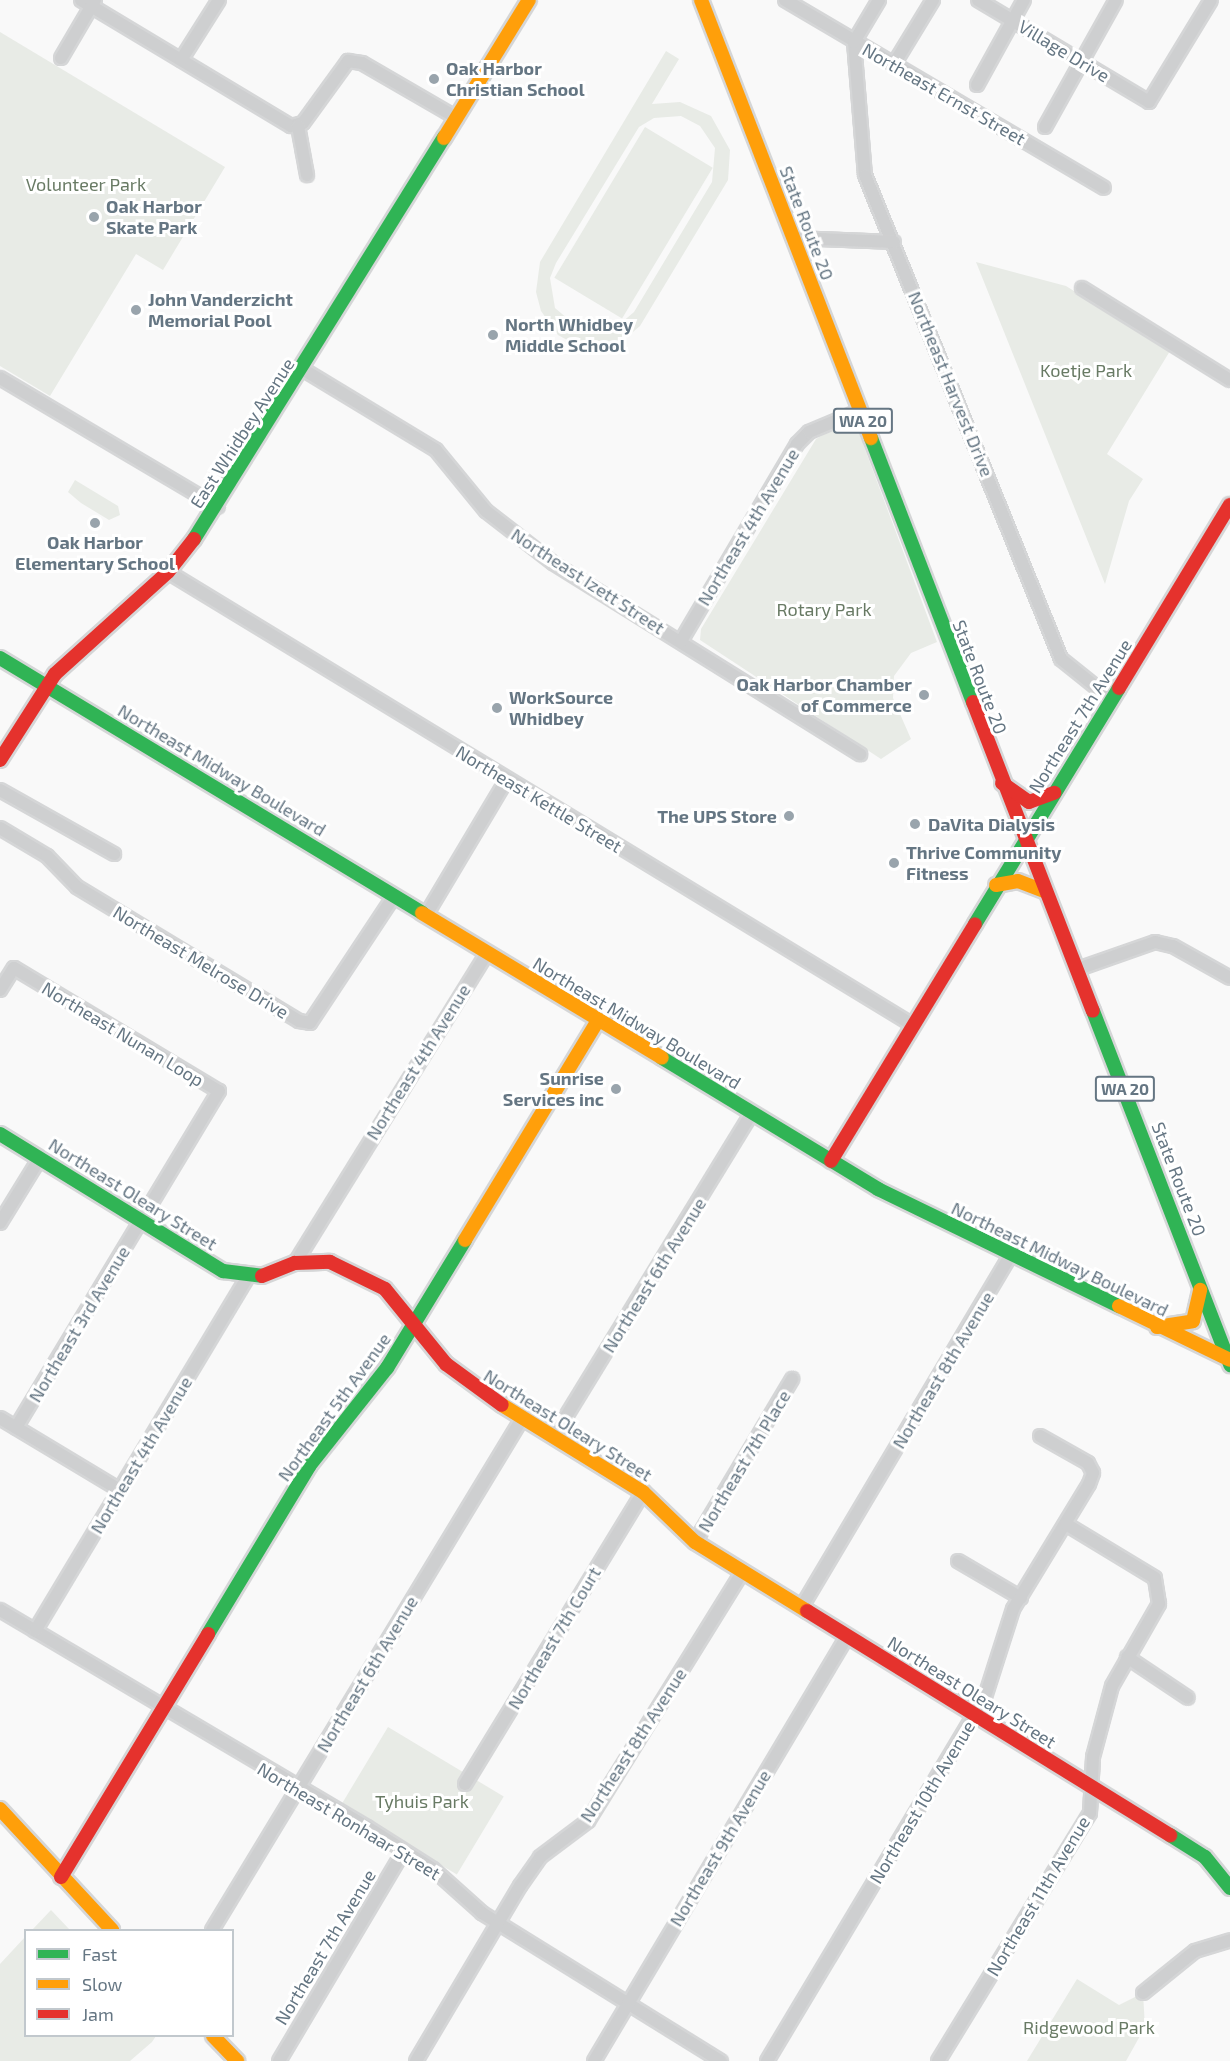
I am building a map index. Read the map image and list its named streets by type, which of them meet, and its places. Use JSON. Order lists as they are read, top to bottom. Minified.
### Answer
{"streets":{"street":["Village Drive","Northeast Ernst Street","State Route 20","Northeast Harvest Drive","WA 20","East Whidbey Avenue","Northeast 4th Avenue","Northeast Izett Street","Northeast 7th Avenue","Northeast Midway Boulevard","Northeast Kettle Street","Northeast Melrose Drive","Northeast Nunan Loop","Northeast Oleary Street","Northeast 6th Avenue","Northeast 3rd Avenue","Northeast 8th Avenue","Northeast 5th Avenue","Northeast 7th Place","Northeast 7th Court","Northeast 10th Avenue","Northeast Ronhaar Street","Northeast 9th Avenue","Northeast 11th Avenue"]},"crossings":[["Northeast Ernst Street","Northeast Harvest Drive"],["State Route 20","Northeast 4th Avenue"],["State Route 20","Northeast 7th Avenue"],["State Route 20","Northeast Midway Boulevard"],["Northeast Harvest Drive","Northeast 7th Avenue"],["East Whidbey Avenue","Northeast Izett Street"],["East Whidbey Avenue","Northeast Midway Boulevard"],["East Whidbey Avenue","Northeast Kettle Street"],["Northeast 4th Avenue","Northeast Izett Street"],["Northeast 4th Avenue","Northeast Midway Boulevard"],["Northeast 4th Avenue","Northeast Oleary Street"],["Northeast 4th Avenue","Northeast Ronhaar Street"],["Northeast 7th Avenue","Northeast Midway Boulevard"],["Northeast 7th Avenue","Northeast Kettle Street"],["Northeast 7th Avenue","Northeast Ronhaar Street"],["Northeast Midway Boulevard","Northeast Melrose Drive"],["Northeast Midway Boulevard","Northeast 6th Avenue"],["Northeast Midway Boulevard","Northeast 8th Avenue"],["Northeast Midway Boulevard","Northeast 5th Avenue"],["Northeast Nunan Loop","Northeast Oleary Street"],["Northeast Nunan Loop","Northeast 3rd Avenue"],["Northeast Oleary Street","Northeast 6th Avenue"],["Northeast Oleary Street","Northeast 3rd Avenue"],["Northeast Oleary Street","Northeast 8th Avenue"],["Northeast Oleary Street","Northeast 5th Avenue"],["Northeast Oleary Street","Northeast 7th Place"],["Northeast Oleary Street","Northeast 7th Court"],["Northeast Oleary Street","Northeast 10th Avenue"],["Northeast Oleary Street","Northeast 9th Avenue"],["Northeast Oleary Street","Northeast 11th Avenue"],["Northeast 6th Avenue","Northeast Ronhaar Street"],["Northeast 8th Avenue","Northeast Ronhaar Street"],["Northeast 5th Avenue","Northeast Ronhaar Street"],["Northeast 10th Avenue","Northeast 11th Avenue"],["Northeast Ronhaar Street","Northeast 9th Avenue"]],"parks":["Volunteer Park","Koetje Park","Rotary Park","Tyhuis Park","Ridgewood Park"],"places":["Oak Harbor Christian School","Oak Harbor Skate Park","John Vanderzicht Memorial Pool","North Whidbey Middle School","Oak Harbor Elementary School","Oak Harbor Chamber of Commerce","WorkSource Whidbey","The UPS Store","DaVita Dialysis","Thrive Community Fitness","Sunrise Services inc"],"legend":["Fast","Slow","Jam"]}
